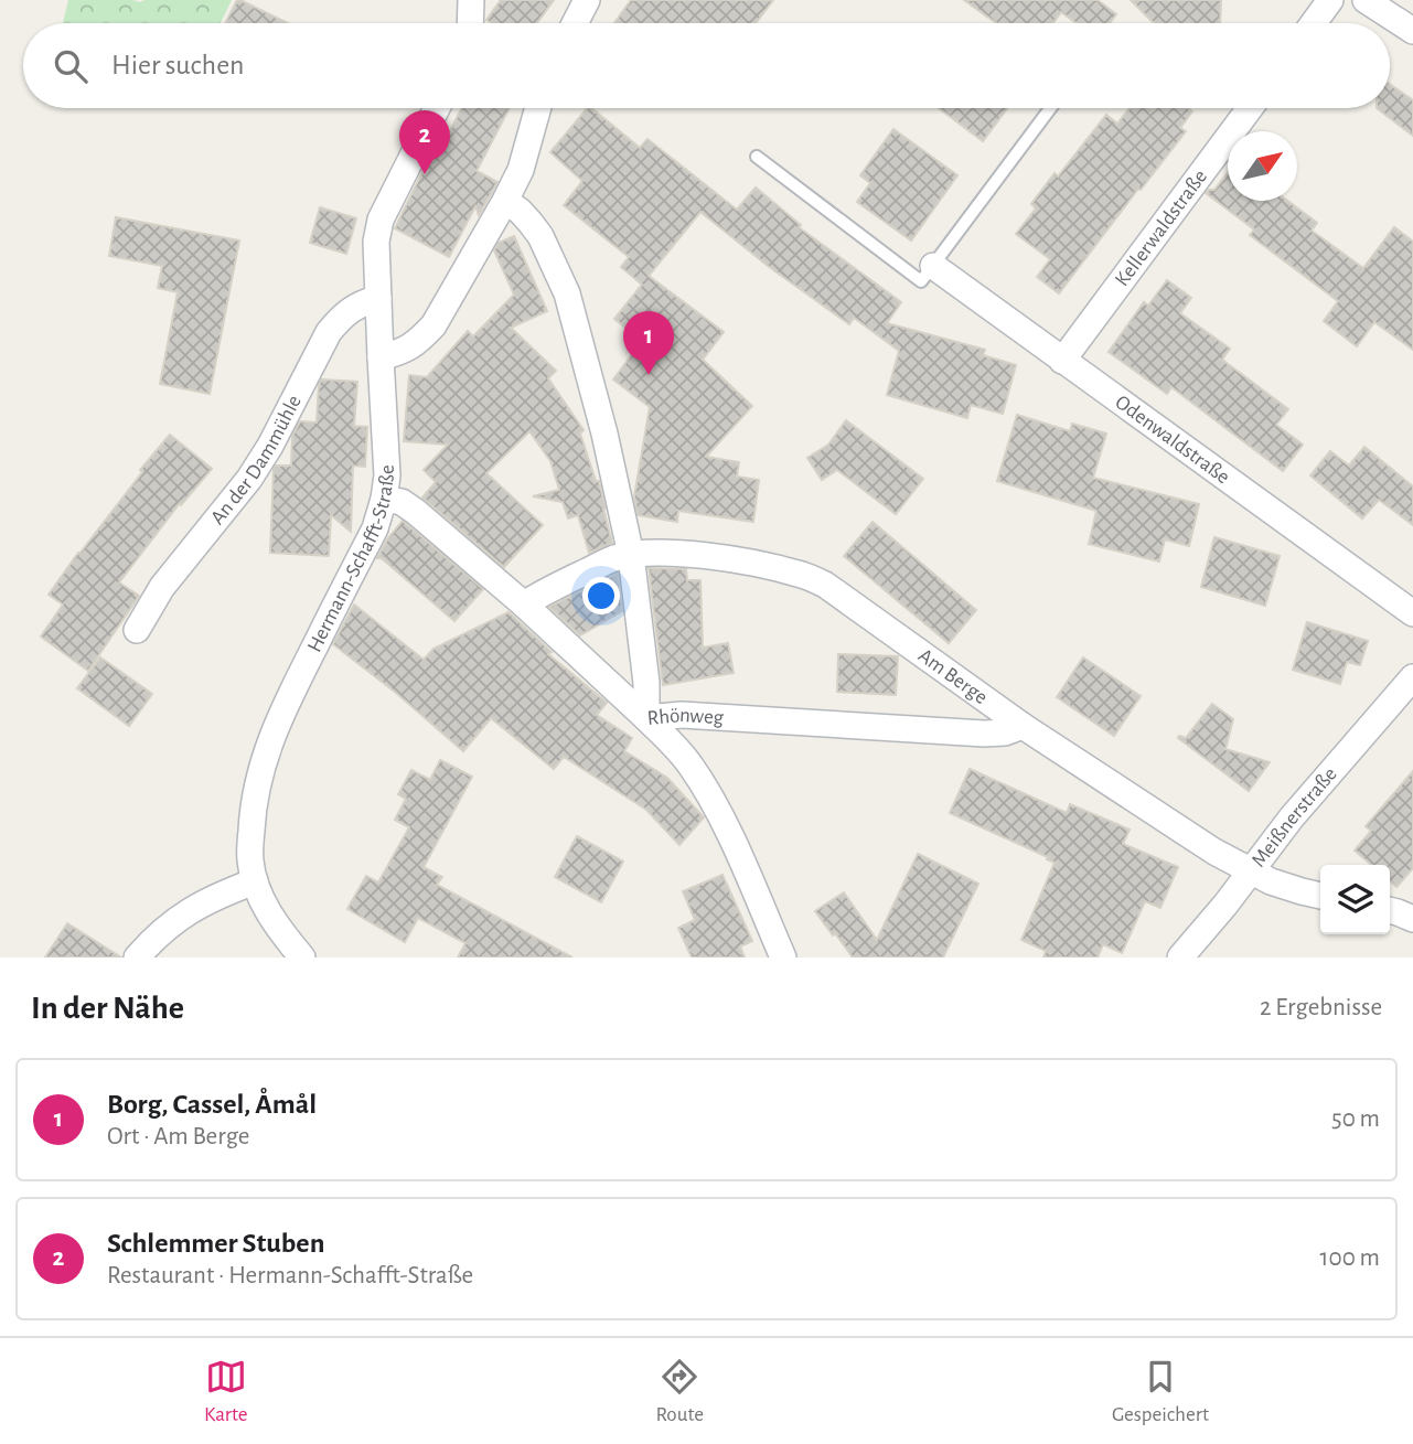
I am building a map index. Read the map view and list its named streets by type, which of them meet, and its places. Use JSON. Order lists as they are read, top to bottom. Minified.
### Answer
{"streets":{"street":["Kellerwaldstraße","Odenwaldstraße","An der Dammühle","Hermann-Schafft-Straße","Am Berge","Rhönweg","Meißnerstraße"]},"crossings":[["Kellerwaldstraße","Odenwaldstraße"],["An der Dammühle","Hermann-Schafft-Straße"],["Hermann-Schafft-Straße","Rhönweg"],["Am Berge","Rhönweg"],["Am Berge","Meißnerstraße"]],"north":"top right","page":{"search":"Hier suchen","pins":["2","1"],"heading":["In der Nähe","2 Ergebnisse"],"list":[{"mark":"1","name":"Borg, Cassel, Åmål","note":"Ort · Am Berge","value":"50 m"},{"mark":"2","name":"Schlemmer Stuben","note":"Restaurant · Hermann-Schafft-Straße","value":"100 m"}],"nav":["Karte","Route","Gespeichert"]}}
